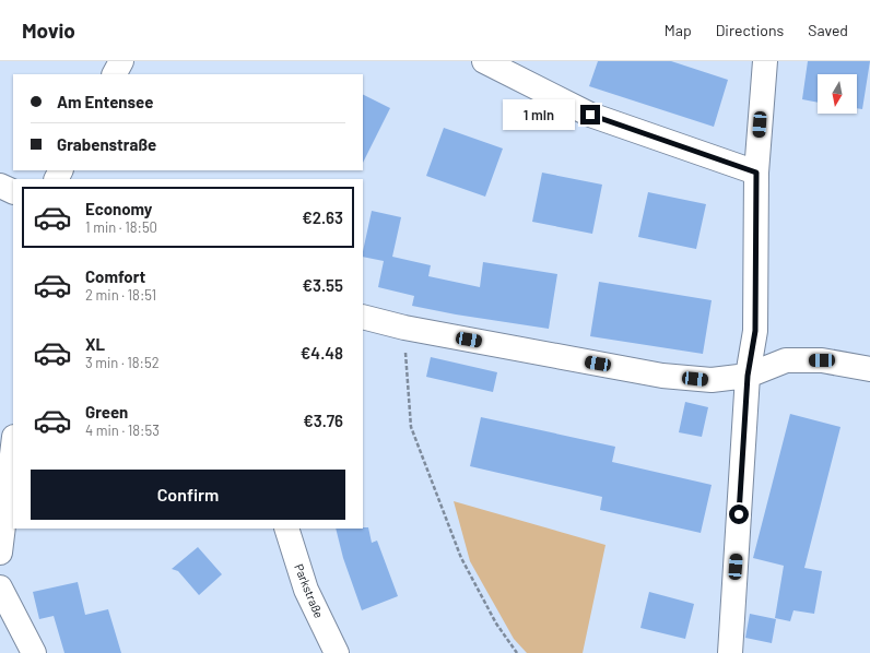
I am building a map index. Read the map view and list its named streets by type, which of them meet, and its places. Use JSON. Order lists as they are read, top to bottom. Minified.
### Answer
{"streets":{"street":["Parkstraße"]},"north":"bottom","page":{"header":"Movio","nav":["Map","Directions","Saved"],"banner":["Am Entensee","Grabenstraße"],"bubble":"1 min","list":[{"name":"Economy","note":"1 min · 18:50","value":"€2.63"},{"name":"Comfort","note":"2 min · 18:51","value":"€3.55"},{"name":"XL","note":"3 min · 18:52","value":"€4.48"},{"name":"Green","note":"4 min · 18:53","value":"€3.76"}],"buttons":"Confirm"}}
